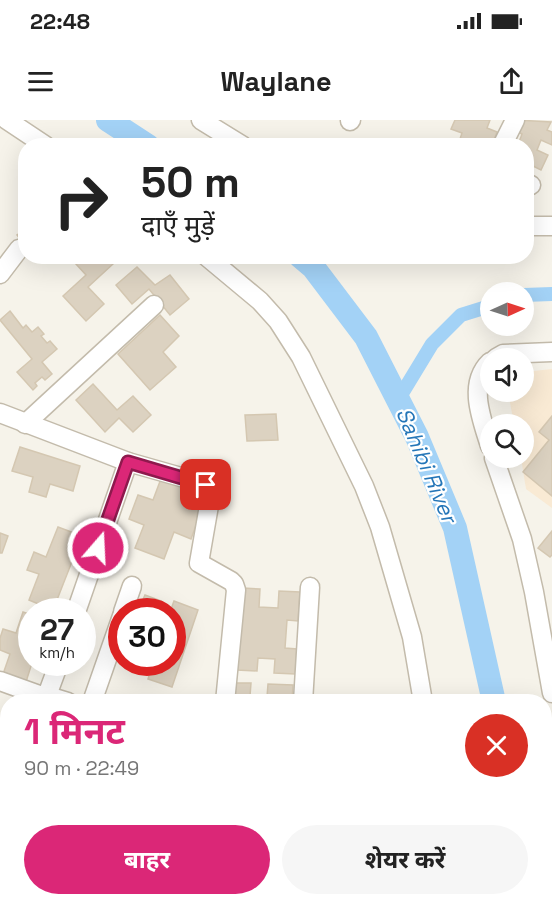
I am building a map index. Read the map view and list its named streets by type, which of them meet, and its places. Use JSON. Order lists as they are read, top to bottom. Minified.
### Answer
{"water":["Sahibi River"],"north":"right","page":{"status":"22:48","header":"Waylane","turn":["50 m","दाएँ मुड़ें"],"speed":"27 km/h","limit":"30","heading":["1 मिनट","90 m · 22:49"],"buttons":["बाहर","शेयर करें"]}}
